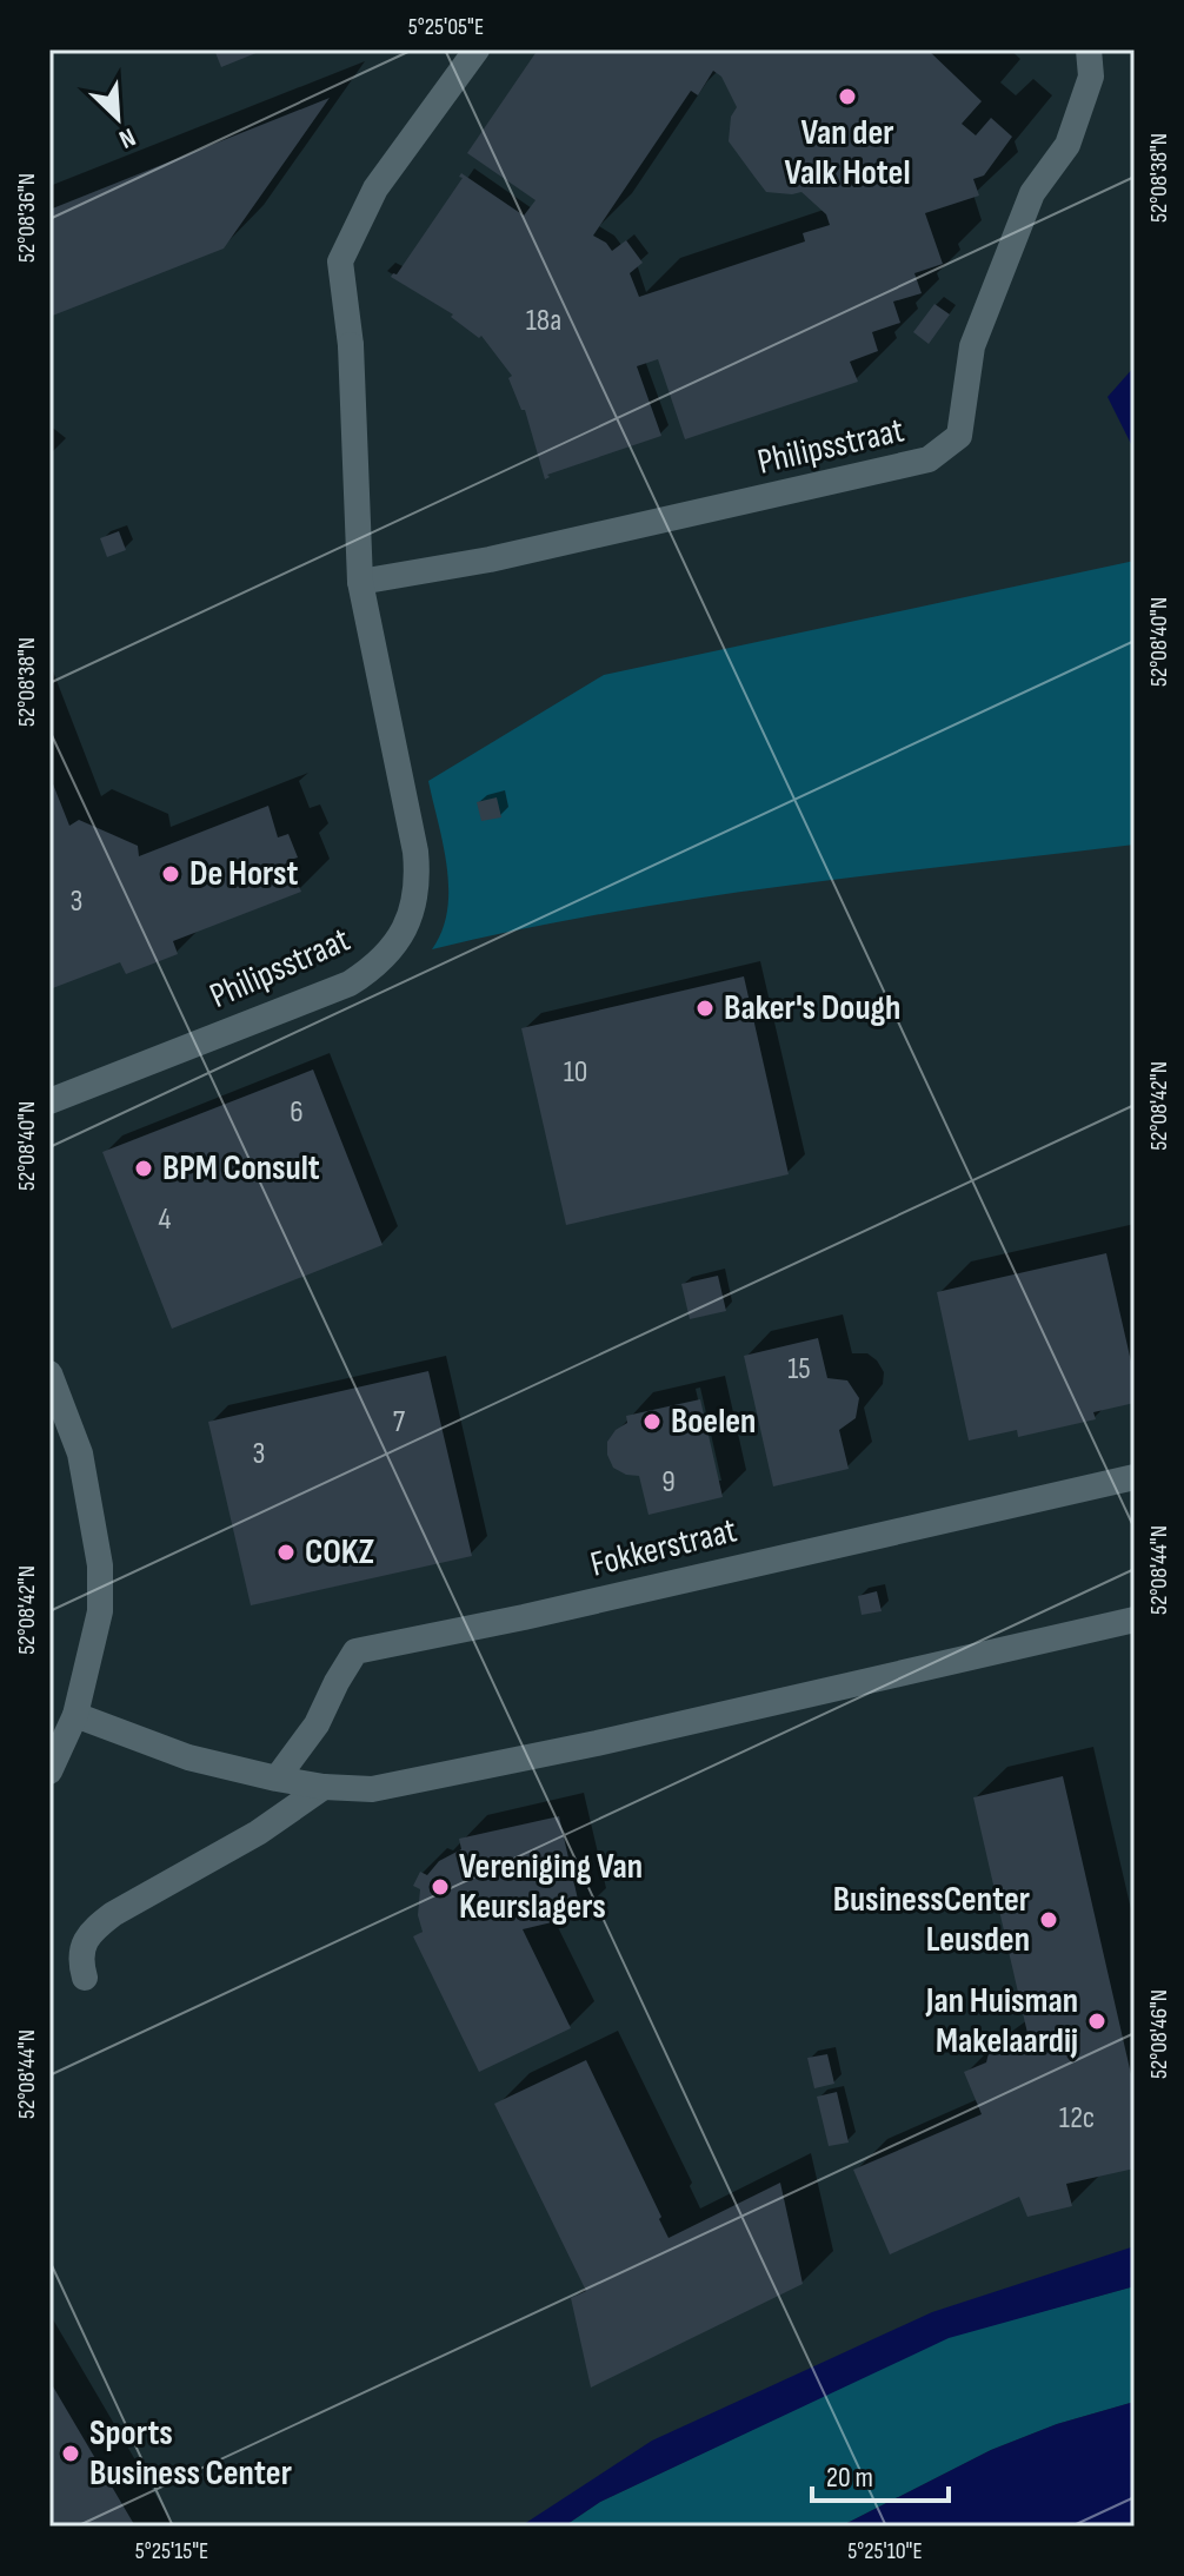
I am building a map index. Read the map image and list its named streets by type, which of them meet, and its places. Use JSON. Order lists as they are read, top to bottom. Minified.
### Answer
{"streets":{"street":["Philipsstraat","Fokkerstraat"]},"places":["Van der Valk Hotel","De Horst","Baker's Dough","BPM Consult","Boelen","COKZ","Vereniging Van Keurslagers","BusinessCenter Leusden","Jan Huisman Makelaardij","Sports Business Center"],"house_numbers":["18a","3","10","6","4","15","7","3","9","12c"],"scale_bar":"20 m","north":"bottom right","coordinates":["5°25'05\"E","52°08'38\"N","52°08'36\"N","52°08'40\"N","52°08'42\"N","52°08'44\"N","52°08'46\"N","5°25'15\"E","5°25'10\"E"]}
